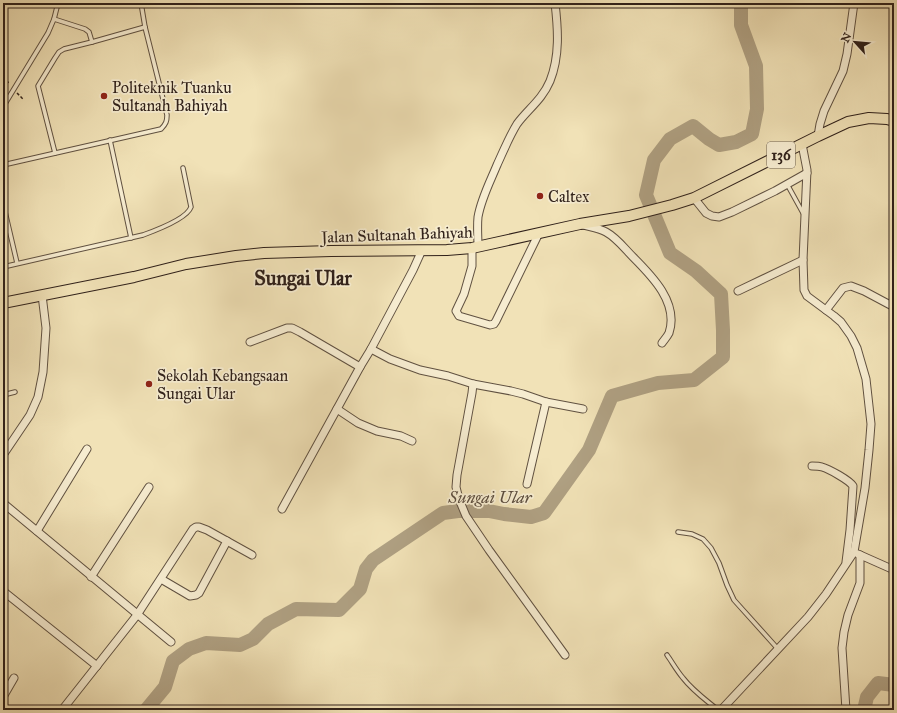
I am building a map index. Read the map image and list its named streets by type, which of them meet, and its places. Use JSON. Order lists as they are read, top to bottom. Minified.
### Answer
{"streets":{"main road":["136","Jalan Sultanah Bahiyah"]},"districts":["Sungai Ular"],"water":["Sungai Ular"],"places":["Politeknik Tuanku Sultanah Bahiyah","Caltex","Sekolah Kebangsaan Sungai Ular"],"north":"top left"}
